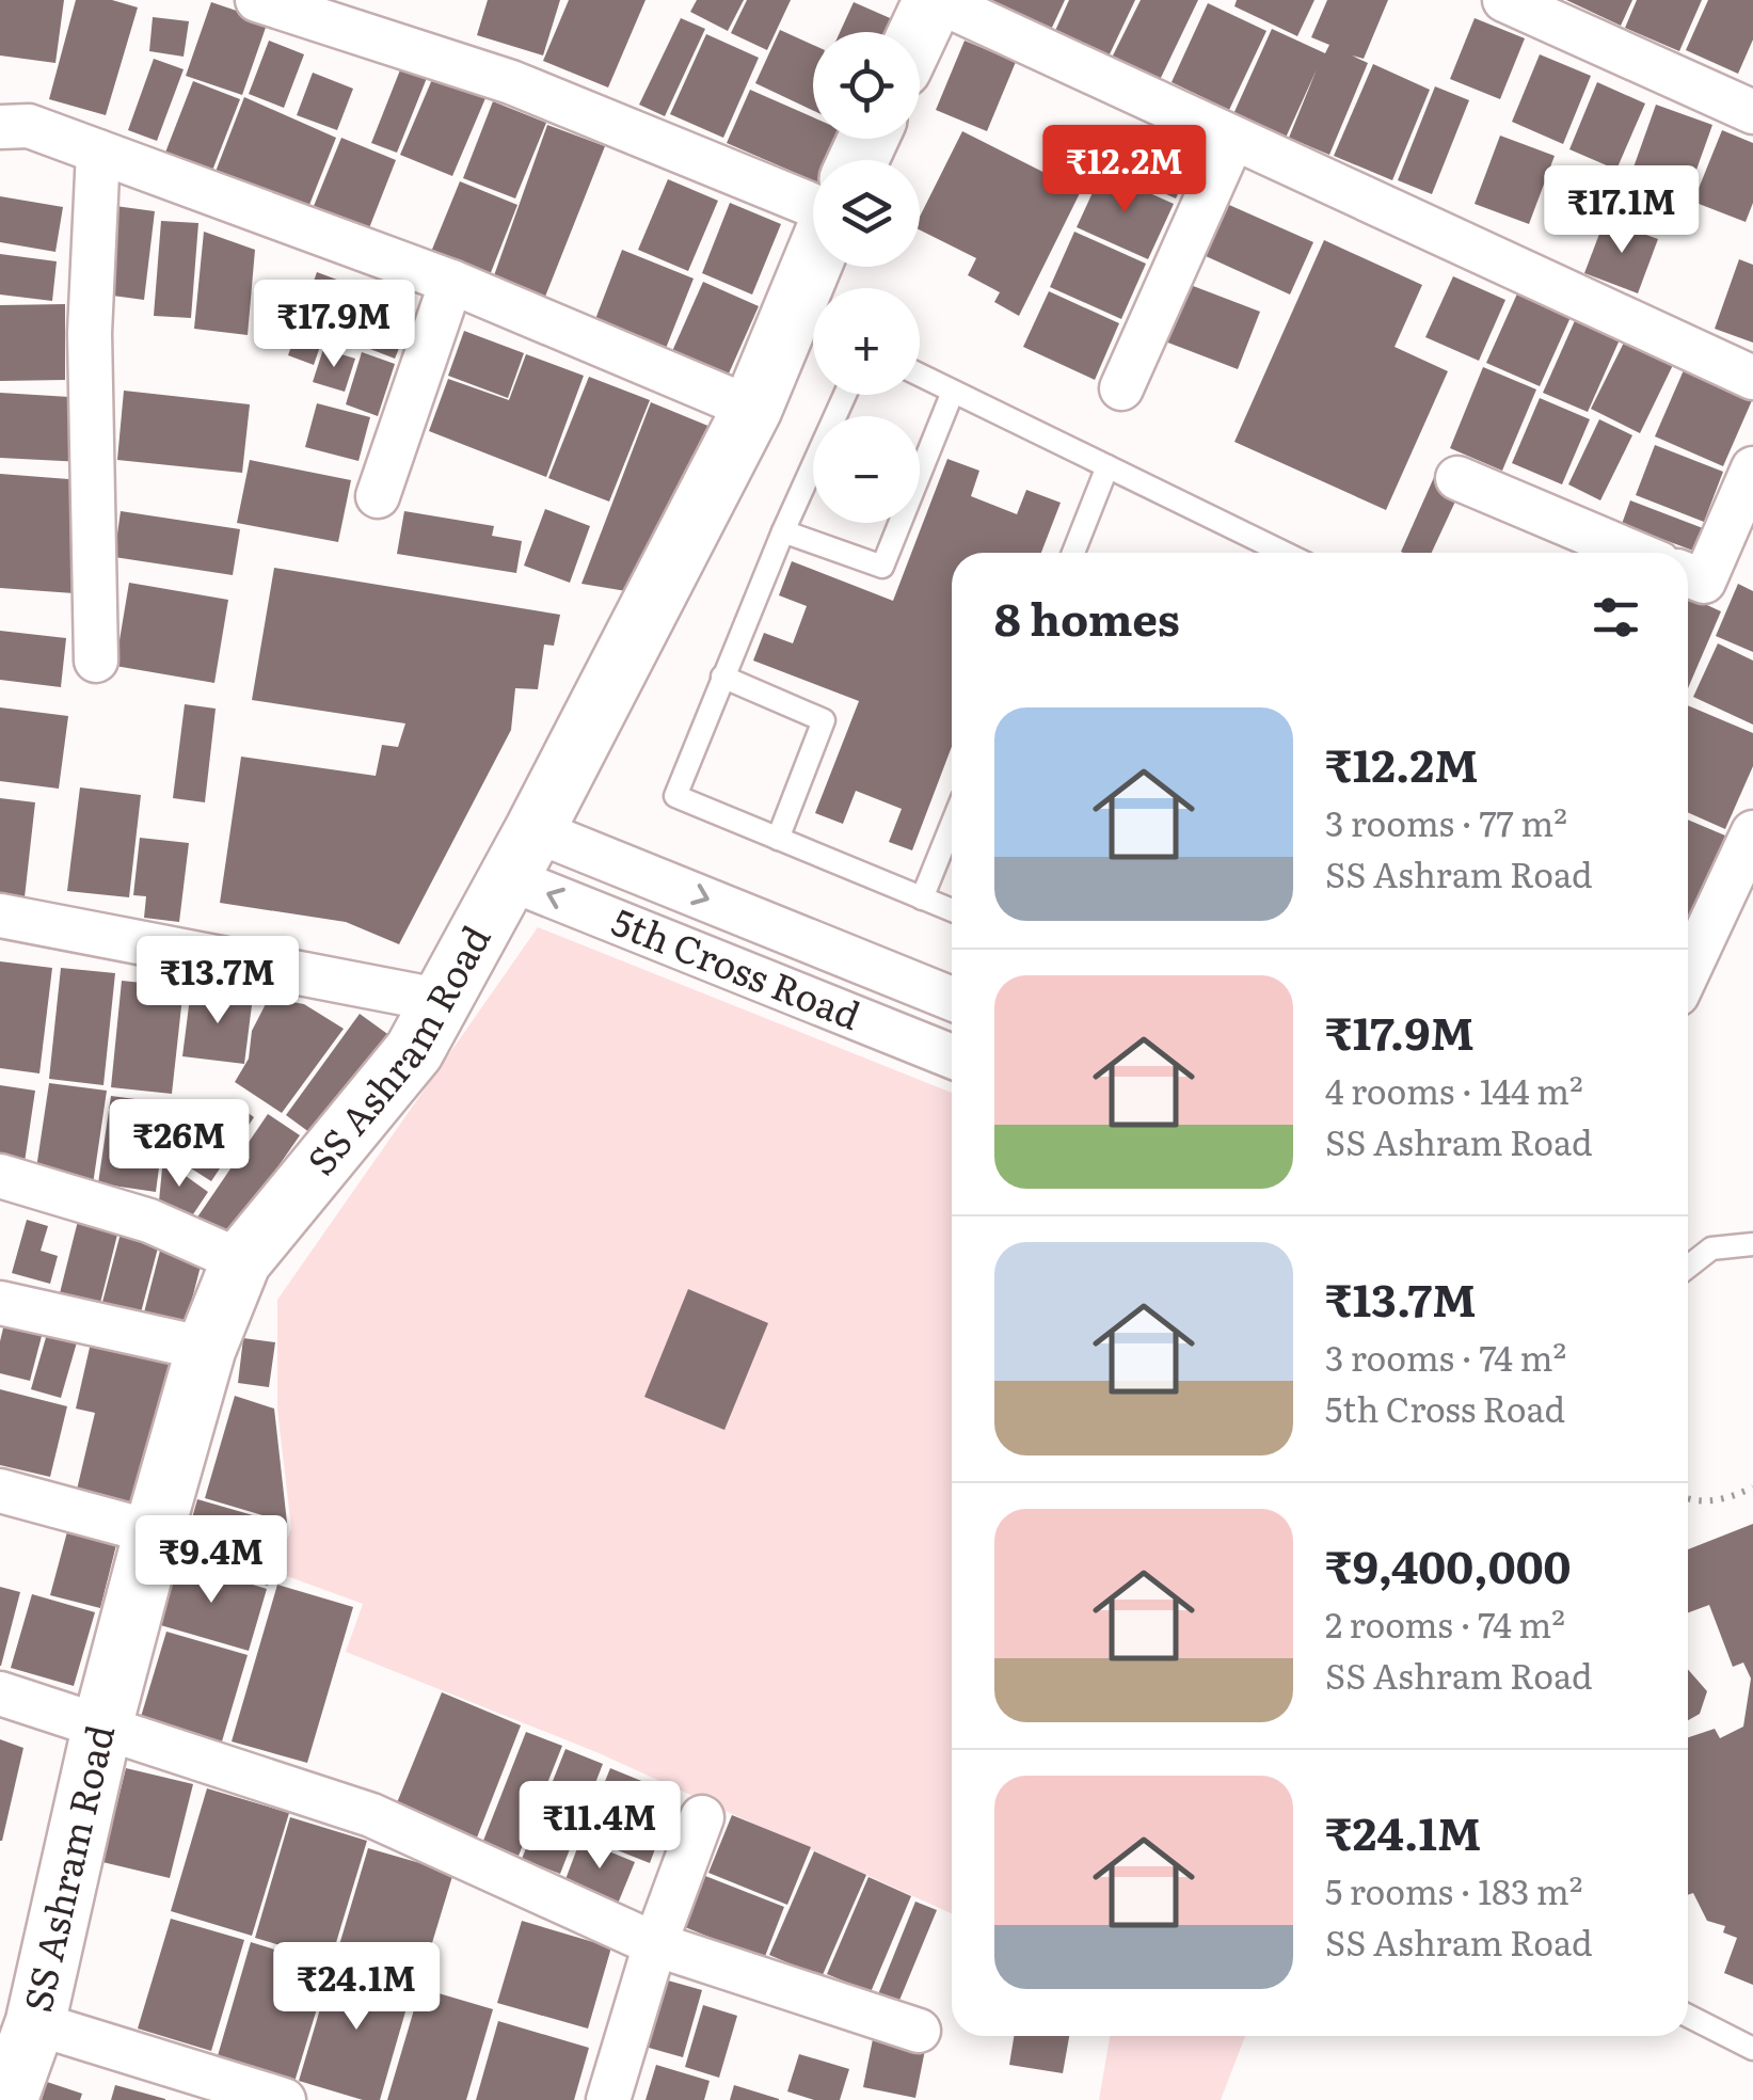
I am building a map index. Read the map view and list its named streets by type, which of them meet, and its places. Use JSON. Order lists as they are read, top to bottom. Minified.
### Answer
{"streets":{"street":["5th Cross Road","SS Ashram Road"]},"crossings":[["5th Cross Road","SS Ashram Road"]],"page":{"map_buttons":["+","−"],"price":["₹12.2M","₹17.1M","₹17.9M","₹13.7M","₹26M","₹9.4M","₹11.4M","₹24.1M"],"heading":"8 homes","list":[{"name":"₹12.2M","note":"3 rooms · 77 m² · SS Ashram Road"},{"name":"₹17.9M","note":"4 rooms · 144 m² · SS Ashram Road"},{"name":"₹13.7M","note":"3 rooms · 74 m² · 5th Cross Road"},{"name":"₹9,400,000","note":"2 rooms · 74 m² · SS Ashram Road"},{"name":"₹24.1M","note":"5 rooms · 183 m² · SS Ashram Road"}]}}
